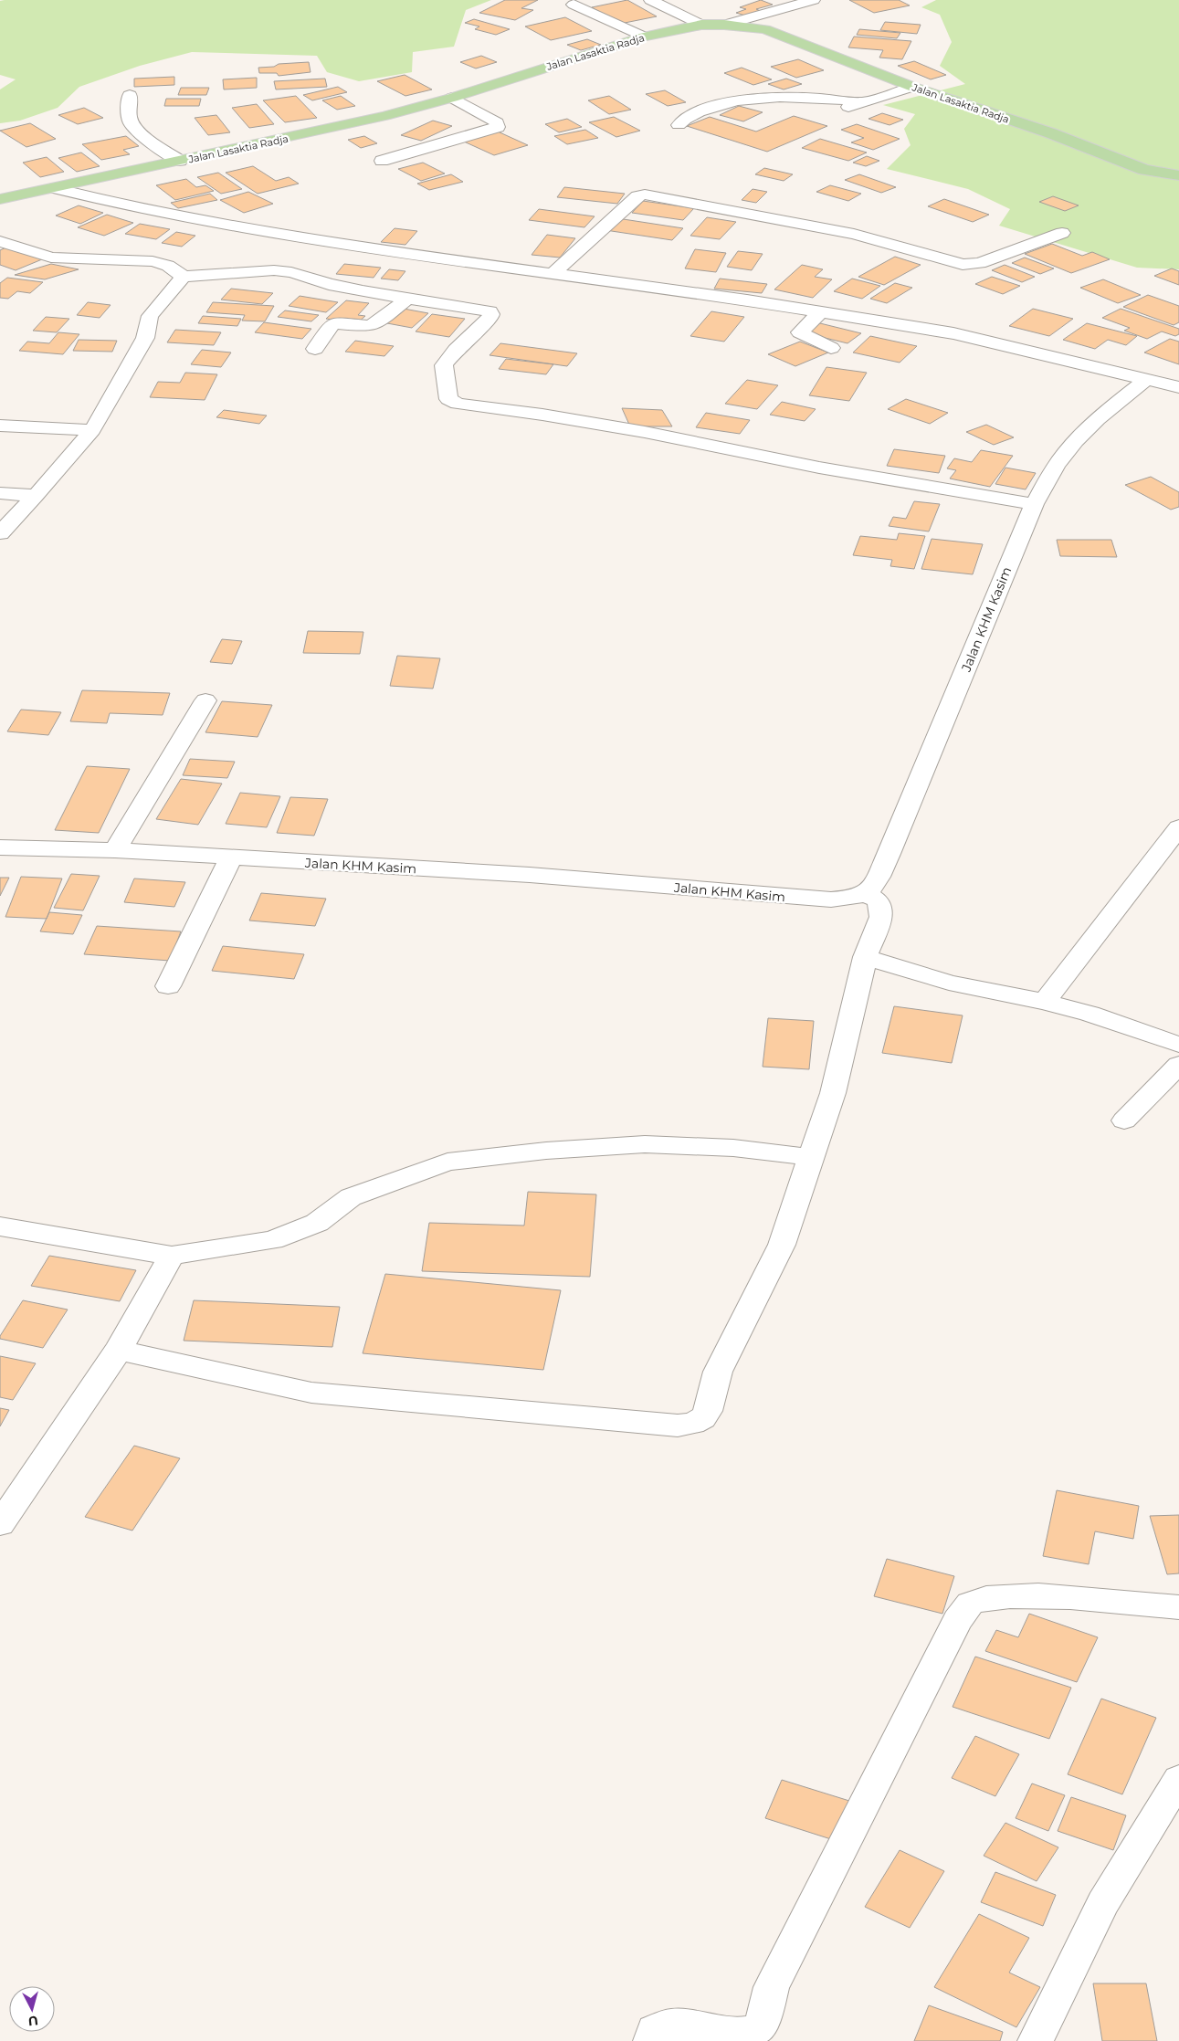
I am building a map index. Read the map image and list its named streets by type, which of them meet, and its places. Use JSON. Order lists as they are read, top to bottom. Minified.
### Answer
{"streets":{"highway":["Jalan Lasaktia Radja"],"street":["Jalan KHM Kasim"]},"north":"bottom"}
